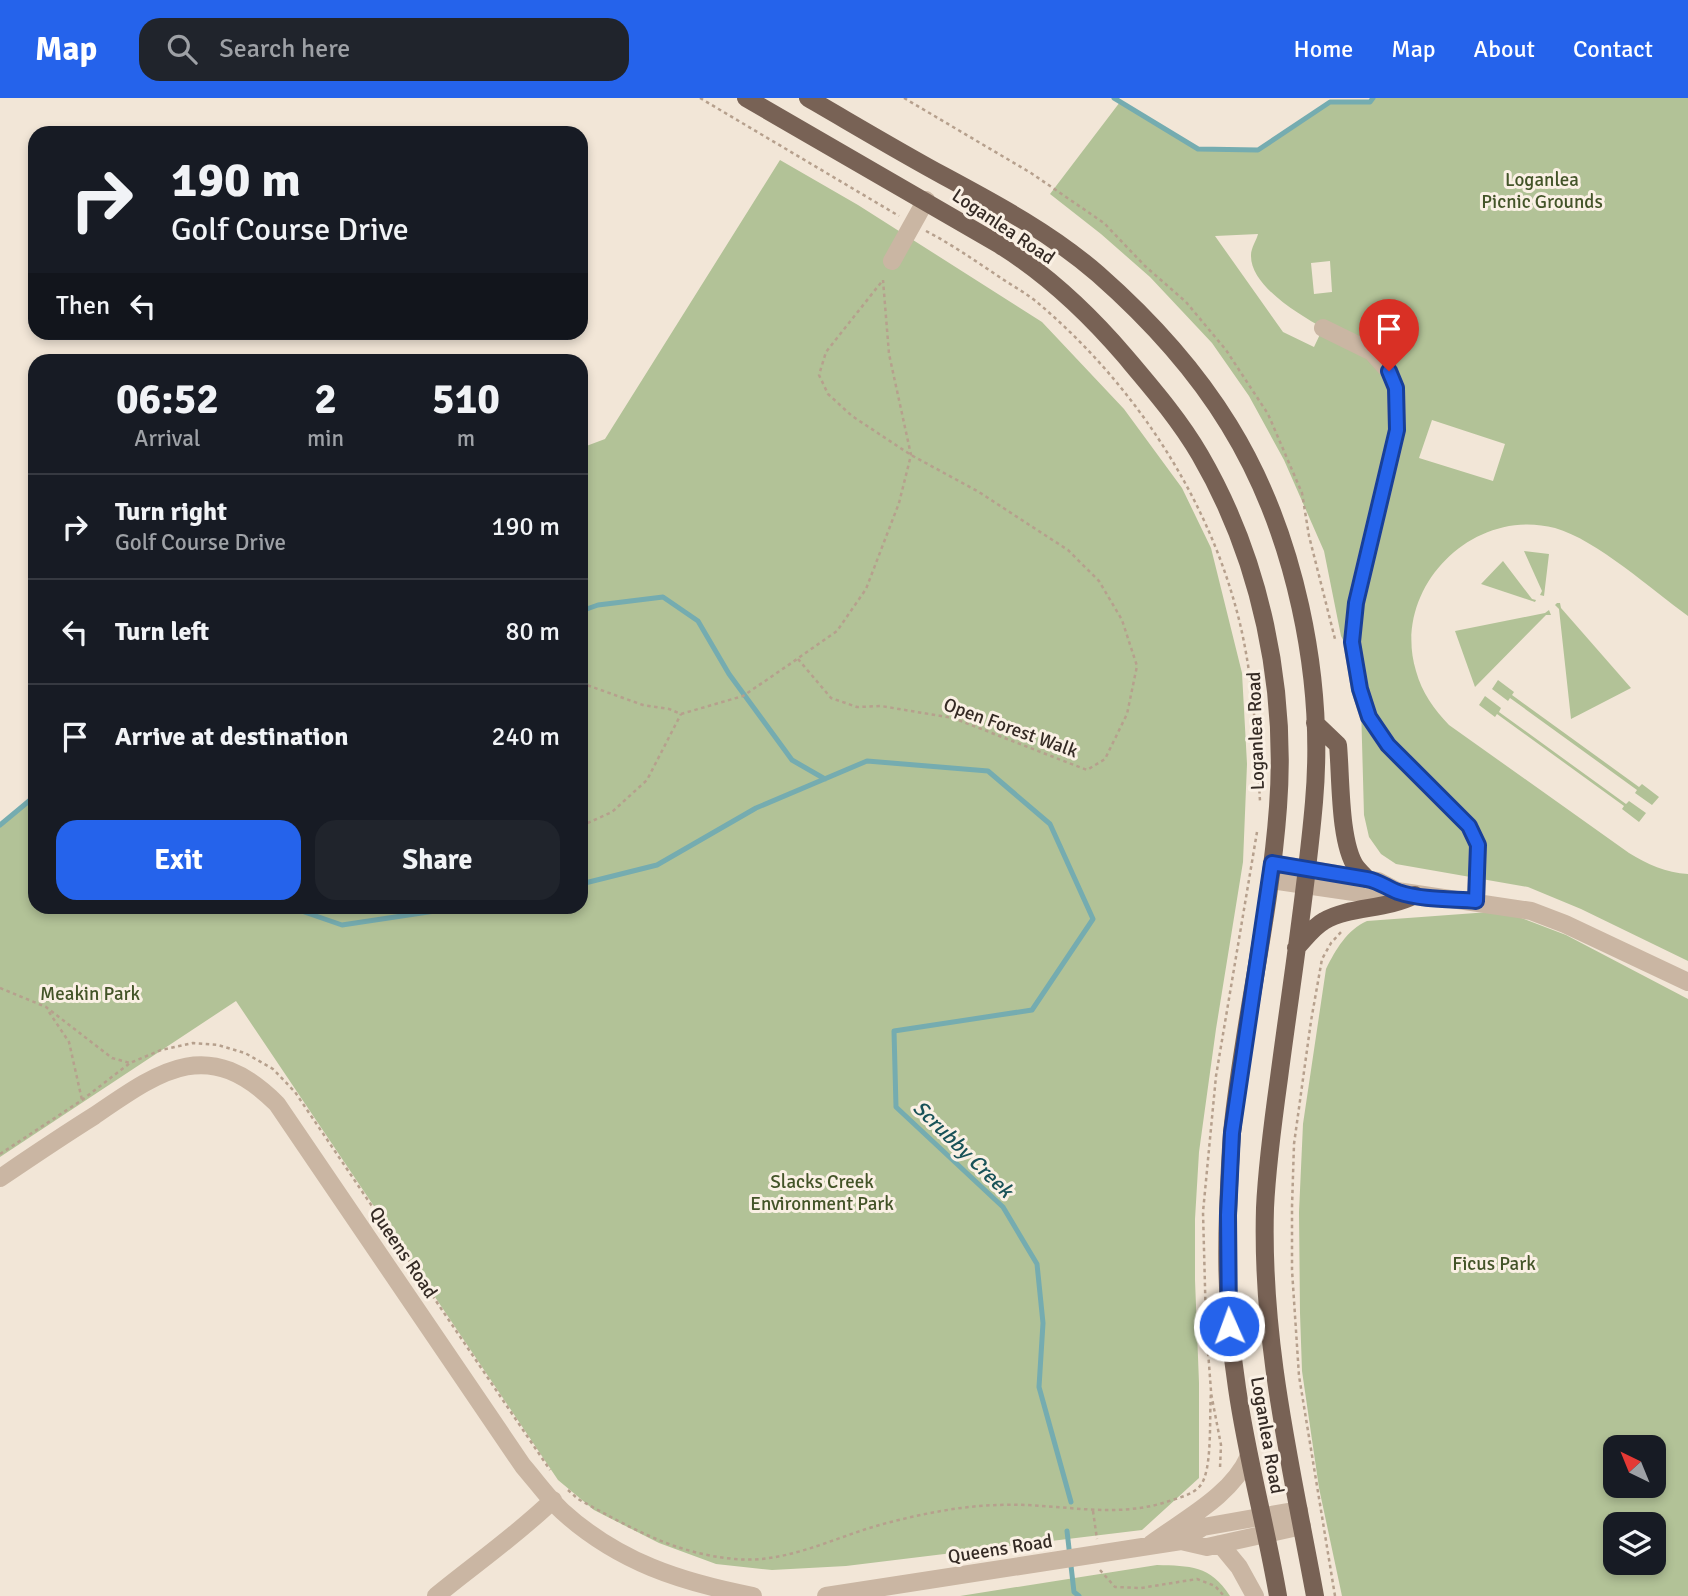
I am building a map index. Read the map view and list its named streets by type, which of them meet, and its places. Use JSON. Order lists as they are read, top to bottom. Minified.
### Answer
{"streets":{"main road":["Loganlea Road"],"street":["Queens Road"],"path":["Open Forest Walk"]},"crossings":[["Loganlea Road","Queens Road"]],"water":["Scrubby Creek"],"parks":["Loganlea Picnic Grounds","Meakin Park","Slacks Creek Environment Park","Ficus Park"],"north":"top left","page":{"header":"Map","search":"Search here","nav":["Home","Map","About","Contact"],"turn":["190 m","Golf Course Drive"],"then":"Then","eta":["06:52","Arrival","2","min","510","m"],"list":[{"name":"Turn right","note":"Golf Course Drive","value":"190 m"},{"name":"Turn left","value":"80 m"},{"name":"Arrive at destination","value":"240 m"}],"buttons":["Exit","Share"]}}
